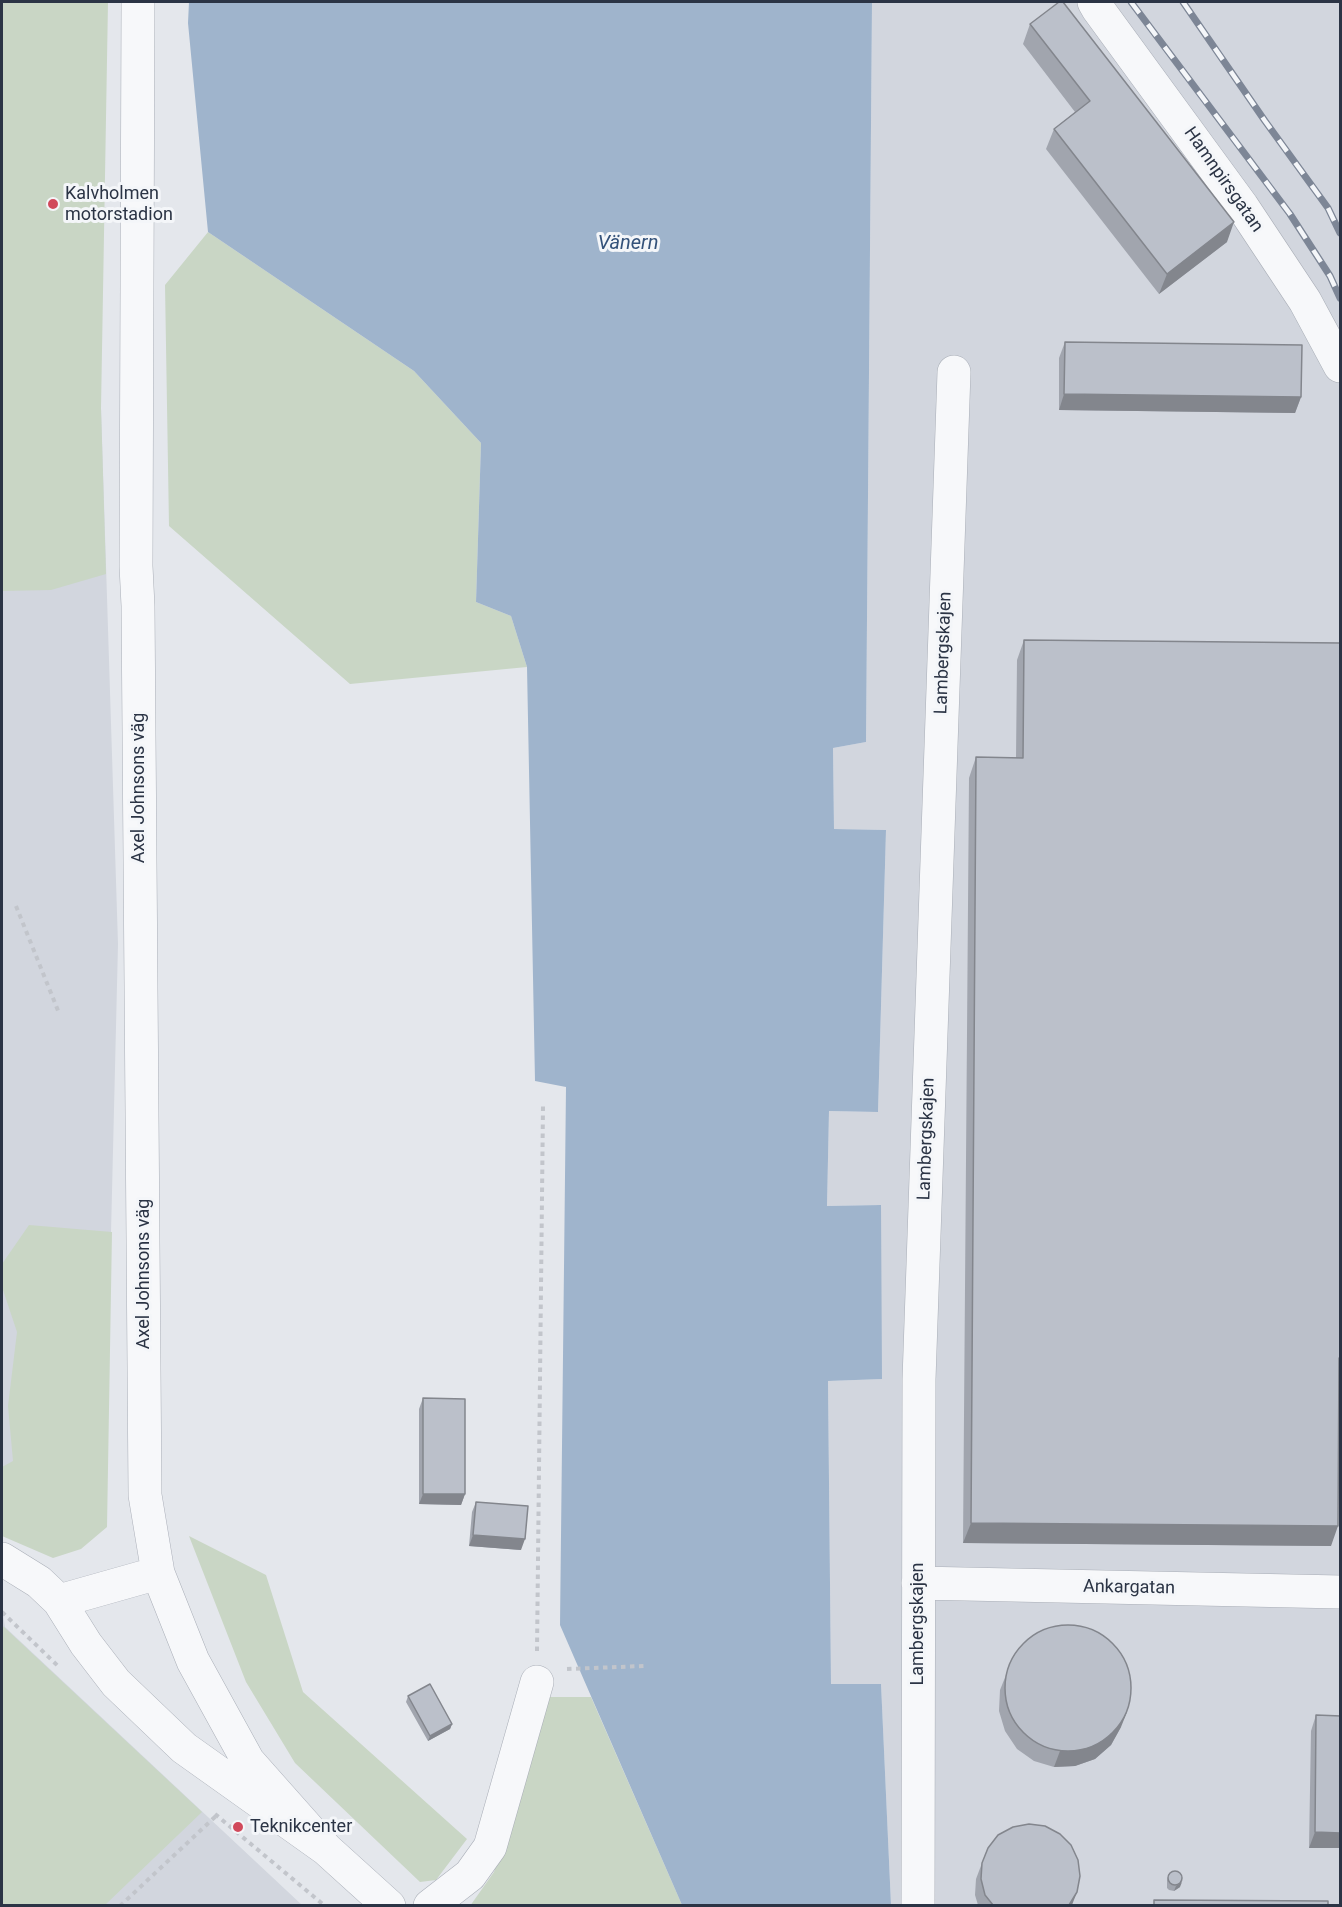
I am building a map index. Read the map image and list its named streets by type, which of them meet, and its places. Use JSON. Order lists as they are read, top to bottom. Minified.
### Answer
{"streets":{"street":["Hamnpirsgatan","Lambergskajen","Axel Johnsons väg","Ankargatan"]},"crossings":[["Lambergskajen","Ankargatan"]],"water":["Vänern"],"places":["Kalvholmen motorstadion","Teknikcenter"]}
